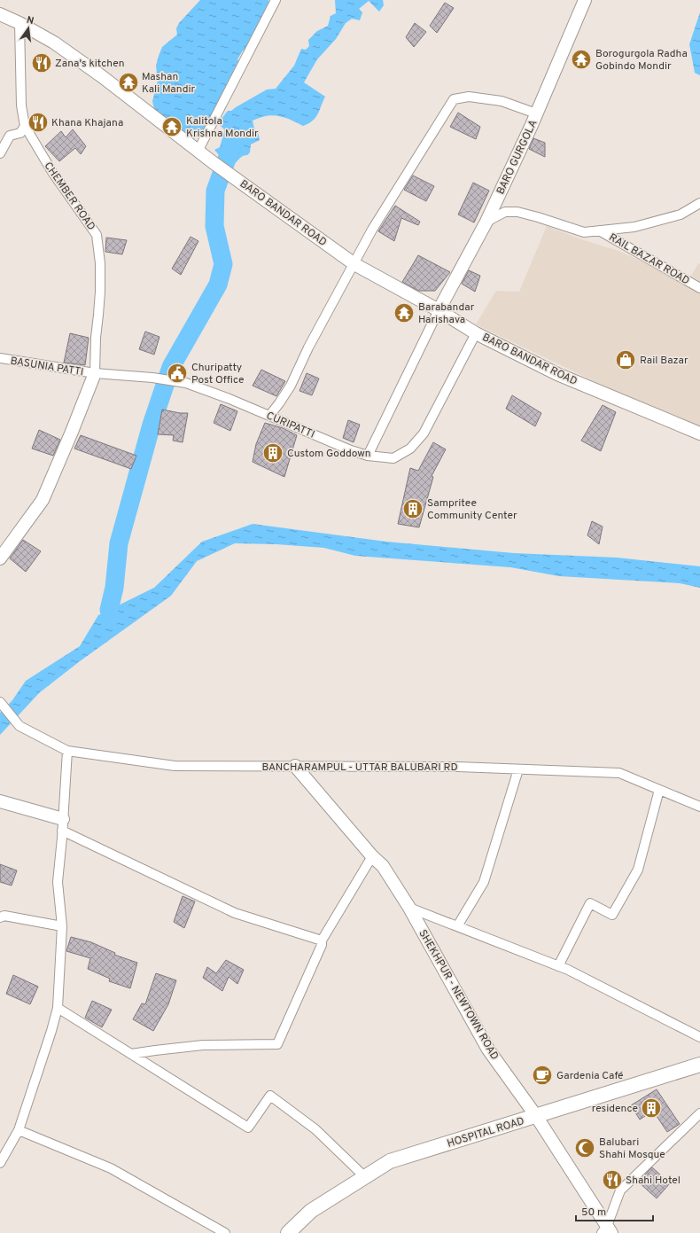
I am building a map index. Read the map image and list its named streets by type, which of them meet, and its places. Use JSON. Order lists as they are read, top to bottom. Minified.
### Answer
{"streets":{"main road":["HOSPITAL ROAD"],"street":["BARO GURGOLA","CHEMBER ROAD","BARO BANDAR ROAD","RAIL BAZAR ROAD","BASUNIA PATTI","CURIPATTI","BANCHARAMPUL - UTTAR BALUBARI RD","SHEKHPUR - NEWTOWN ROAD"]},"crossings":[["BARO GURGOLA","BARO BANDAR ROAD"],["CHEMBER ROAD","BARO BANDAR ROAD"],["CHEMBER ROAD","BASUNIA PATTI"],["BARO BANDAR ROAD","CURIPATTI"],["BASUNIA PATTI","CURIPATTI"],["BANCHARAMPUL - UTTAR BALUBARI RD","SHEKHPUR - NEWTOWN ROAD"],["SHEKHPUR - NEWTOWN ROAD","HOSPITAL ROAD"]],"places":{"temple":["Borogurgola Radha Gobindo Mondir","Mashan Kali Mandir","Kalitola Krishna Mondir","Barabandar Harishava"],"restaurant":["Zana's kitchen","Khana Khajana","Shahi Hotel"],"shop":["Rail Bazar"],"public building":["Churipatty Post Office"],"building":["Custom Goddown","Sampritee Community Center","residence"],"cafe":["Gardenia Café"],"mosque":["Balubari Shahi Mosque"]},"scale_bar":"50 m","north":"top"}
